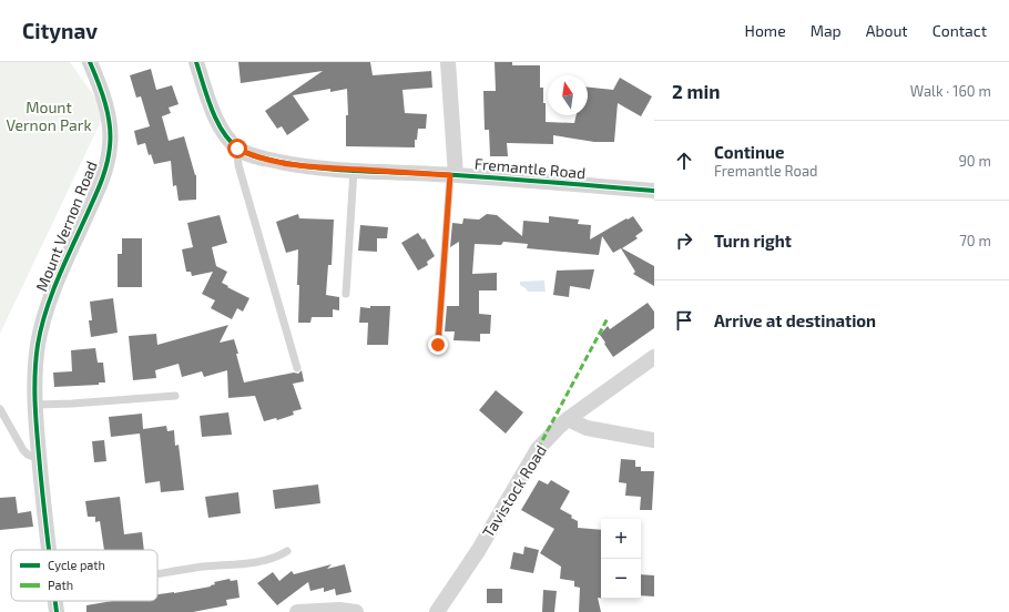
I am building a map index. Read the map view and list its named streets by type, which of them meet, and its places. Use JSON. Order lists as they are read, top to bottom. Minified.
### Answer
{"streets":{"street":["Fremantle Road","Mount Vernon Road","Tavistock Road"]},"parks":["Mount Vernon Park"],"legend":["Cycle path","Path"],"north":"top","page":{"header":"Citynav","nav":["Home","Map","About","Contact"],"heading":["2 min","Walk · 160 m"],"list":[["Continue","Fremantle Road","90 m"],["Turn right","70 m"],"Arrive at destination"],"map_buttons":["+","−"]}}
